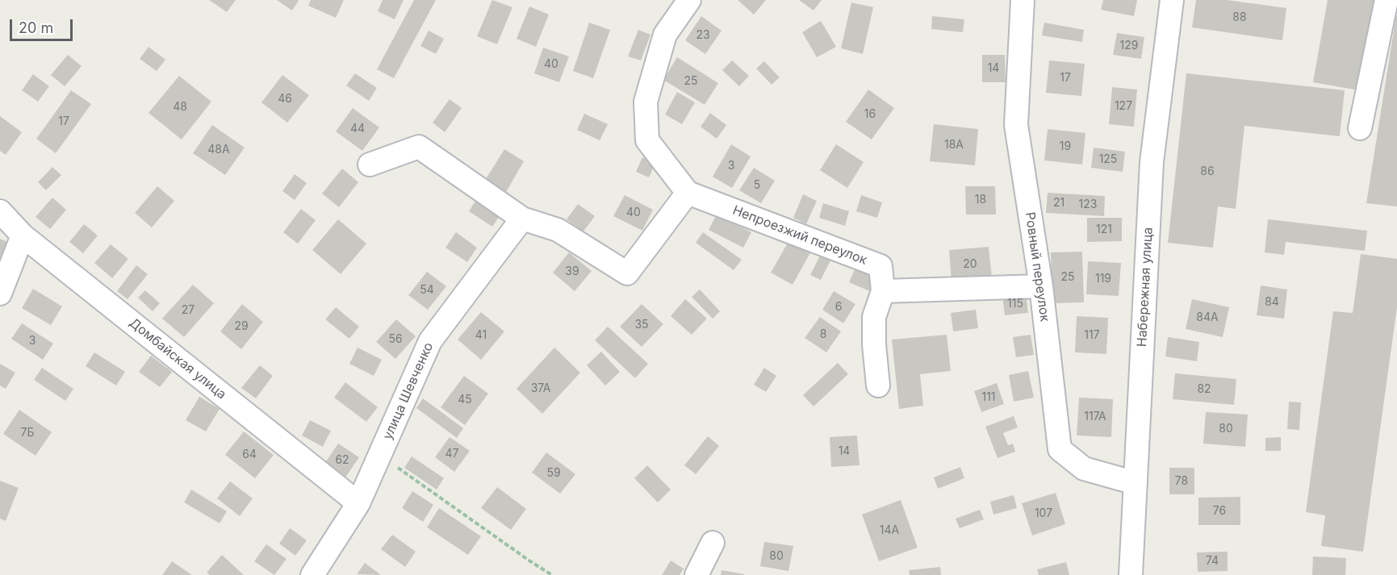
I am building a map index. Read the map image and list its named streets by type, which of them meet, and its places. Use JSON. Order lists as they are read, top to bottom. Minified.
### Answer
{"streets":{"street":["Непроезжий переулок","Ровный переулок","Набережная улица","Домбайская улица","улица Шевченко"]},"crossings":[["Ровный переулок","Набережная улица"],["Домбайская улица","улица Шевченко"]],"house_numbers":["88","23","129","40","14","17","25","46","127","48","16","17","44","18А","19","48А","125","3","86","5","18","21","123","40","121","20","39","25","119","54","84","115","6","27","84А","35","29","8","41","117","56","3","37А","82","111","45","117А","80","7Б","14","47","64","62","59","78","76","107","14А","80","74"],"scale_bar":"20 m"}
